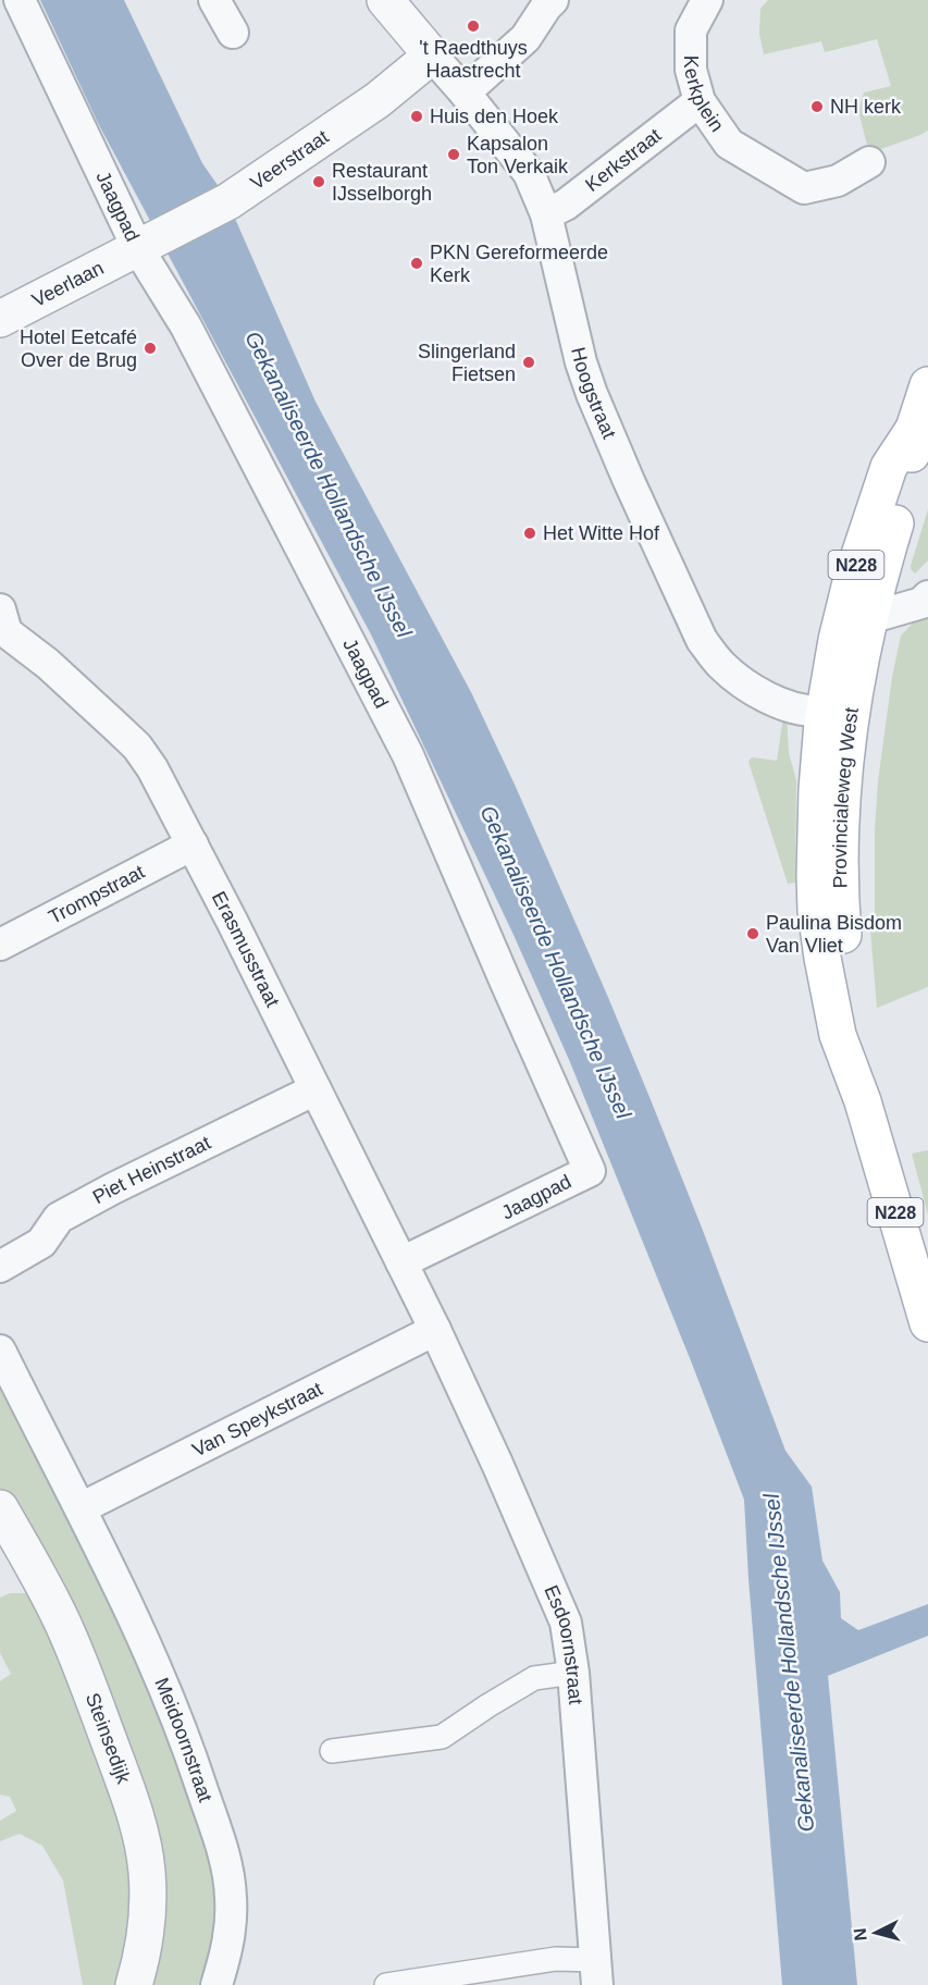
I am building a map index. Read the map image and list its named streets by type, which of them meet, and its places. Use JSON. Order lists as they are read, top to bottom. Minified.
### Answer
{"streets":{"main road":["N228","Provincialeweg West"],"street":["Kerkplein","Veerstraat","Kerkstraat","Jaagpad","Veerlaan","Hoogstraat","Trompstraat","Erasmusstraat","Piet Heinstraat","Van Speykstraat","Esdoornstraat","Steinsedijk","Meidoornstraat"]},"crossings":[["Kerkplein","Kerkstraat"],["Veerstraat","Jaagpad"],["Veerstraat","Veerlaan"],["Veerstraat","Hoogstraat"],["Kerkstraat","Hoogstraat"],["Jaagpad","Veerlaan"],["Jaagpad","Erasmusstraat"],["Hoogstraat","N228"],["Hoogstraat","Provincialeweg West"],["N228","Provincialeweg West"],["Trompstraat","Erasmusstraat"],["Erasmusstraat","Piet Heinstraat"],["Erasmusstraat","Van Speykstraat"],["Erasmusstraat","Esdoornstraat"],["Van Speykstraat","Esdoornstraat"],["Van Speykstraat","Meidoornstraat"]],"water":["Gekanaliseerde Hollandsche IJssel"],"places":["'t Raedthuys Haastrecht","NH kerk","Huis den Hoek","Kapsalon Ton Verkaik","Restaurant IJsselborgh","PKN Gereformeerde Kerk","Hotel Eetcafé Over de Brug","Slingerland Fietsen","Het Witte Hof","Paulina Bisdom Van Vliet"],"north":"left"}
